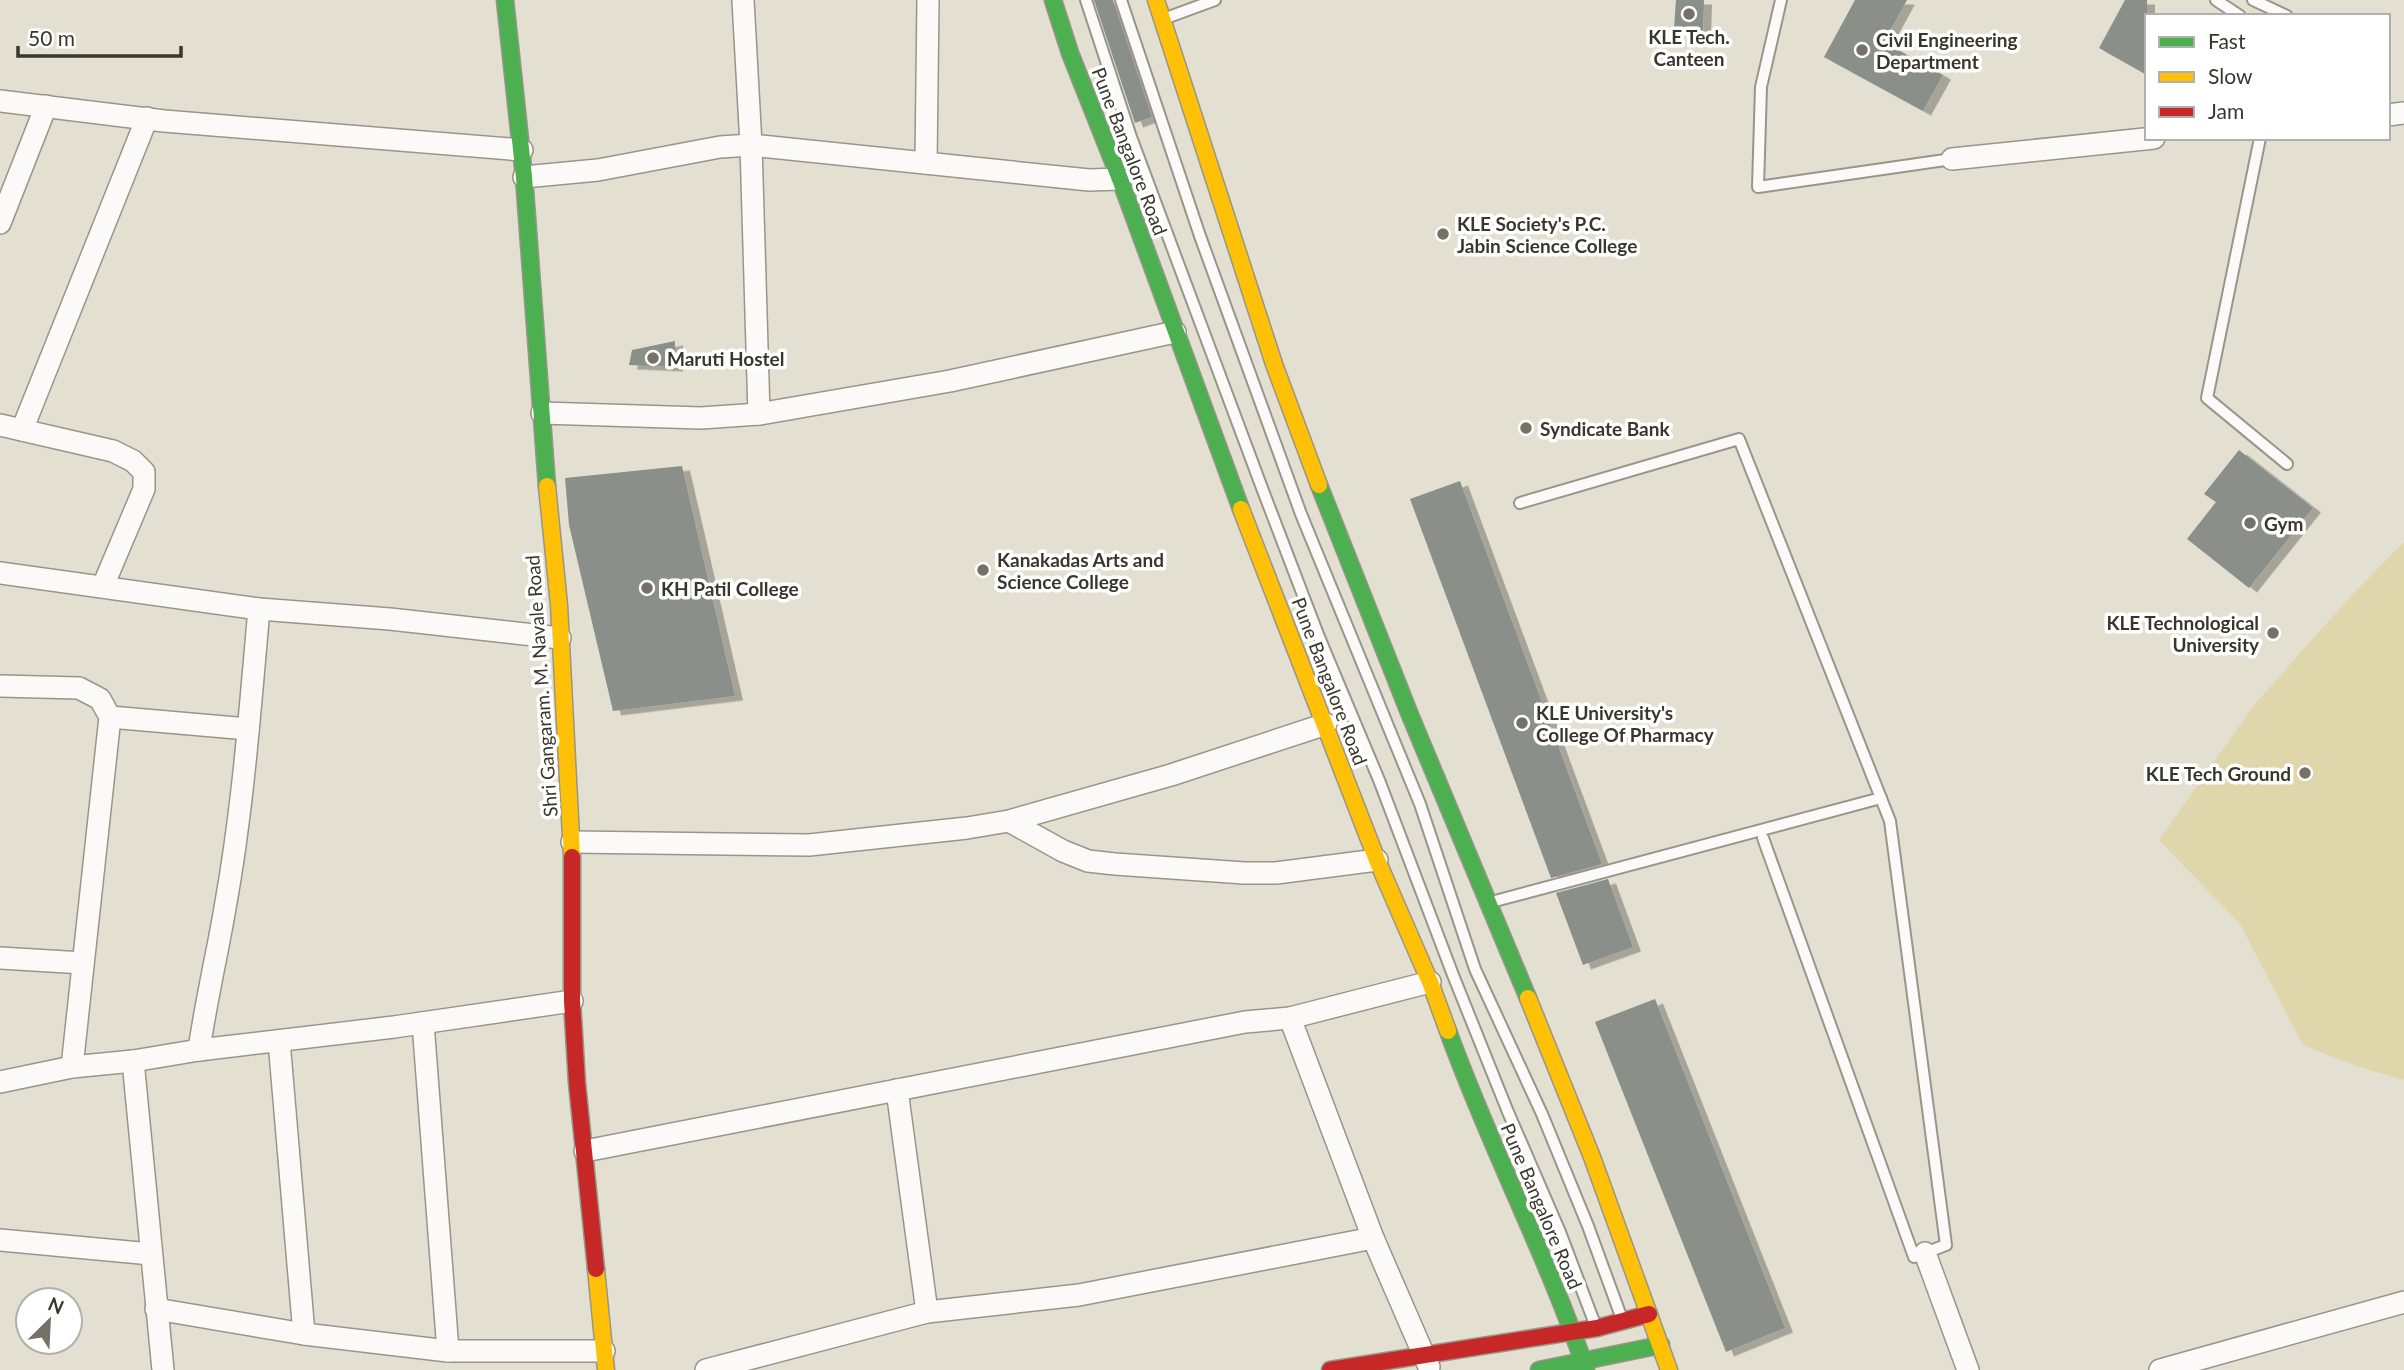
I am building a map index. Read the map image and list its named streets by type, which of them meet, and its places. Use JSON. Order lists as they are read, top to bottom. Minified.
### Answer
{"streets":{"main road":["Pune Bangalore Road","Shri Gangaram. M. Navale Road"]},"places":["KLE Tech. Canteen","Civil Engineering Department","KLE Society's P.C. Jabin Science College","Maruti Hostel","Syndicate Bank","Gym","Kanakadas Arts and Science College","KH Patil College","KLE Technological University","KLE University's College Of Pharmacy","KLE Tech Ground"],"legend":["Fast","Slow","Jam"],"scale_bar":"50 m","north":"top right"}
